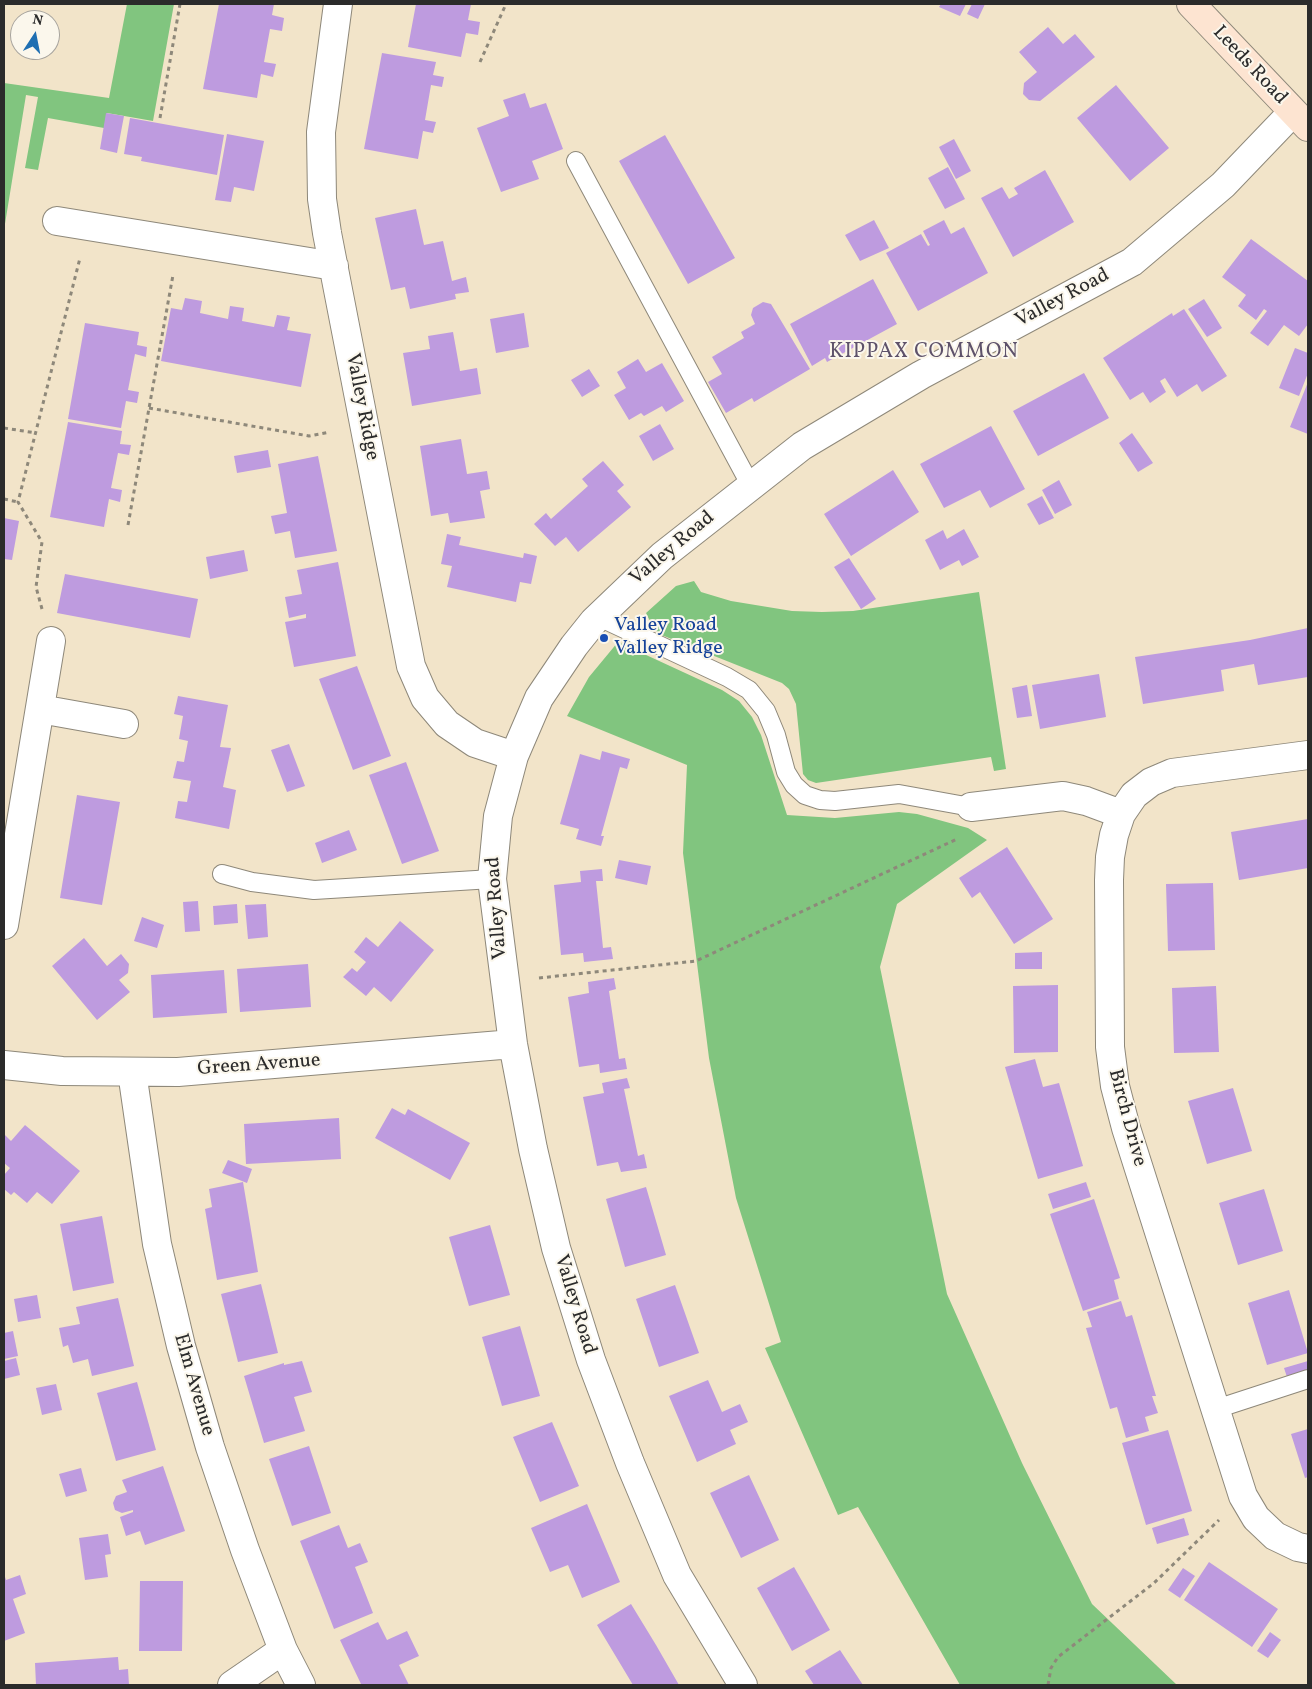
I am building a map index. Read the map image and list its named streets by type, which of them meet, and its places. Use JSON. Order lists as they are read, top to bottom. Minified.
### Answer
{"streets":{"main road":["Leeds Road"],"street":["Valley Road","Valley Ridge","Green Avenue","Birch Drive","Elm Avenue"]},"crossings":[["Leeds Road","Valley Road"],["Valley Road","Valley Ridge"],["Valley Road","Green Avenue"],["Green Avenue","Elm Avenue"]],"districts":["KIPPAX COMMON"],"places":["Valley Road Valley Ridge"],"north":"top"}
